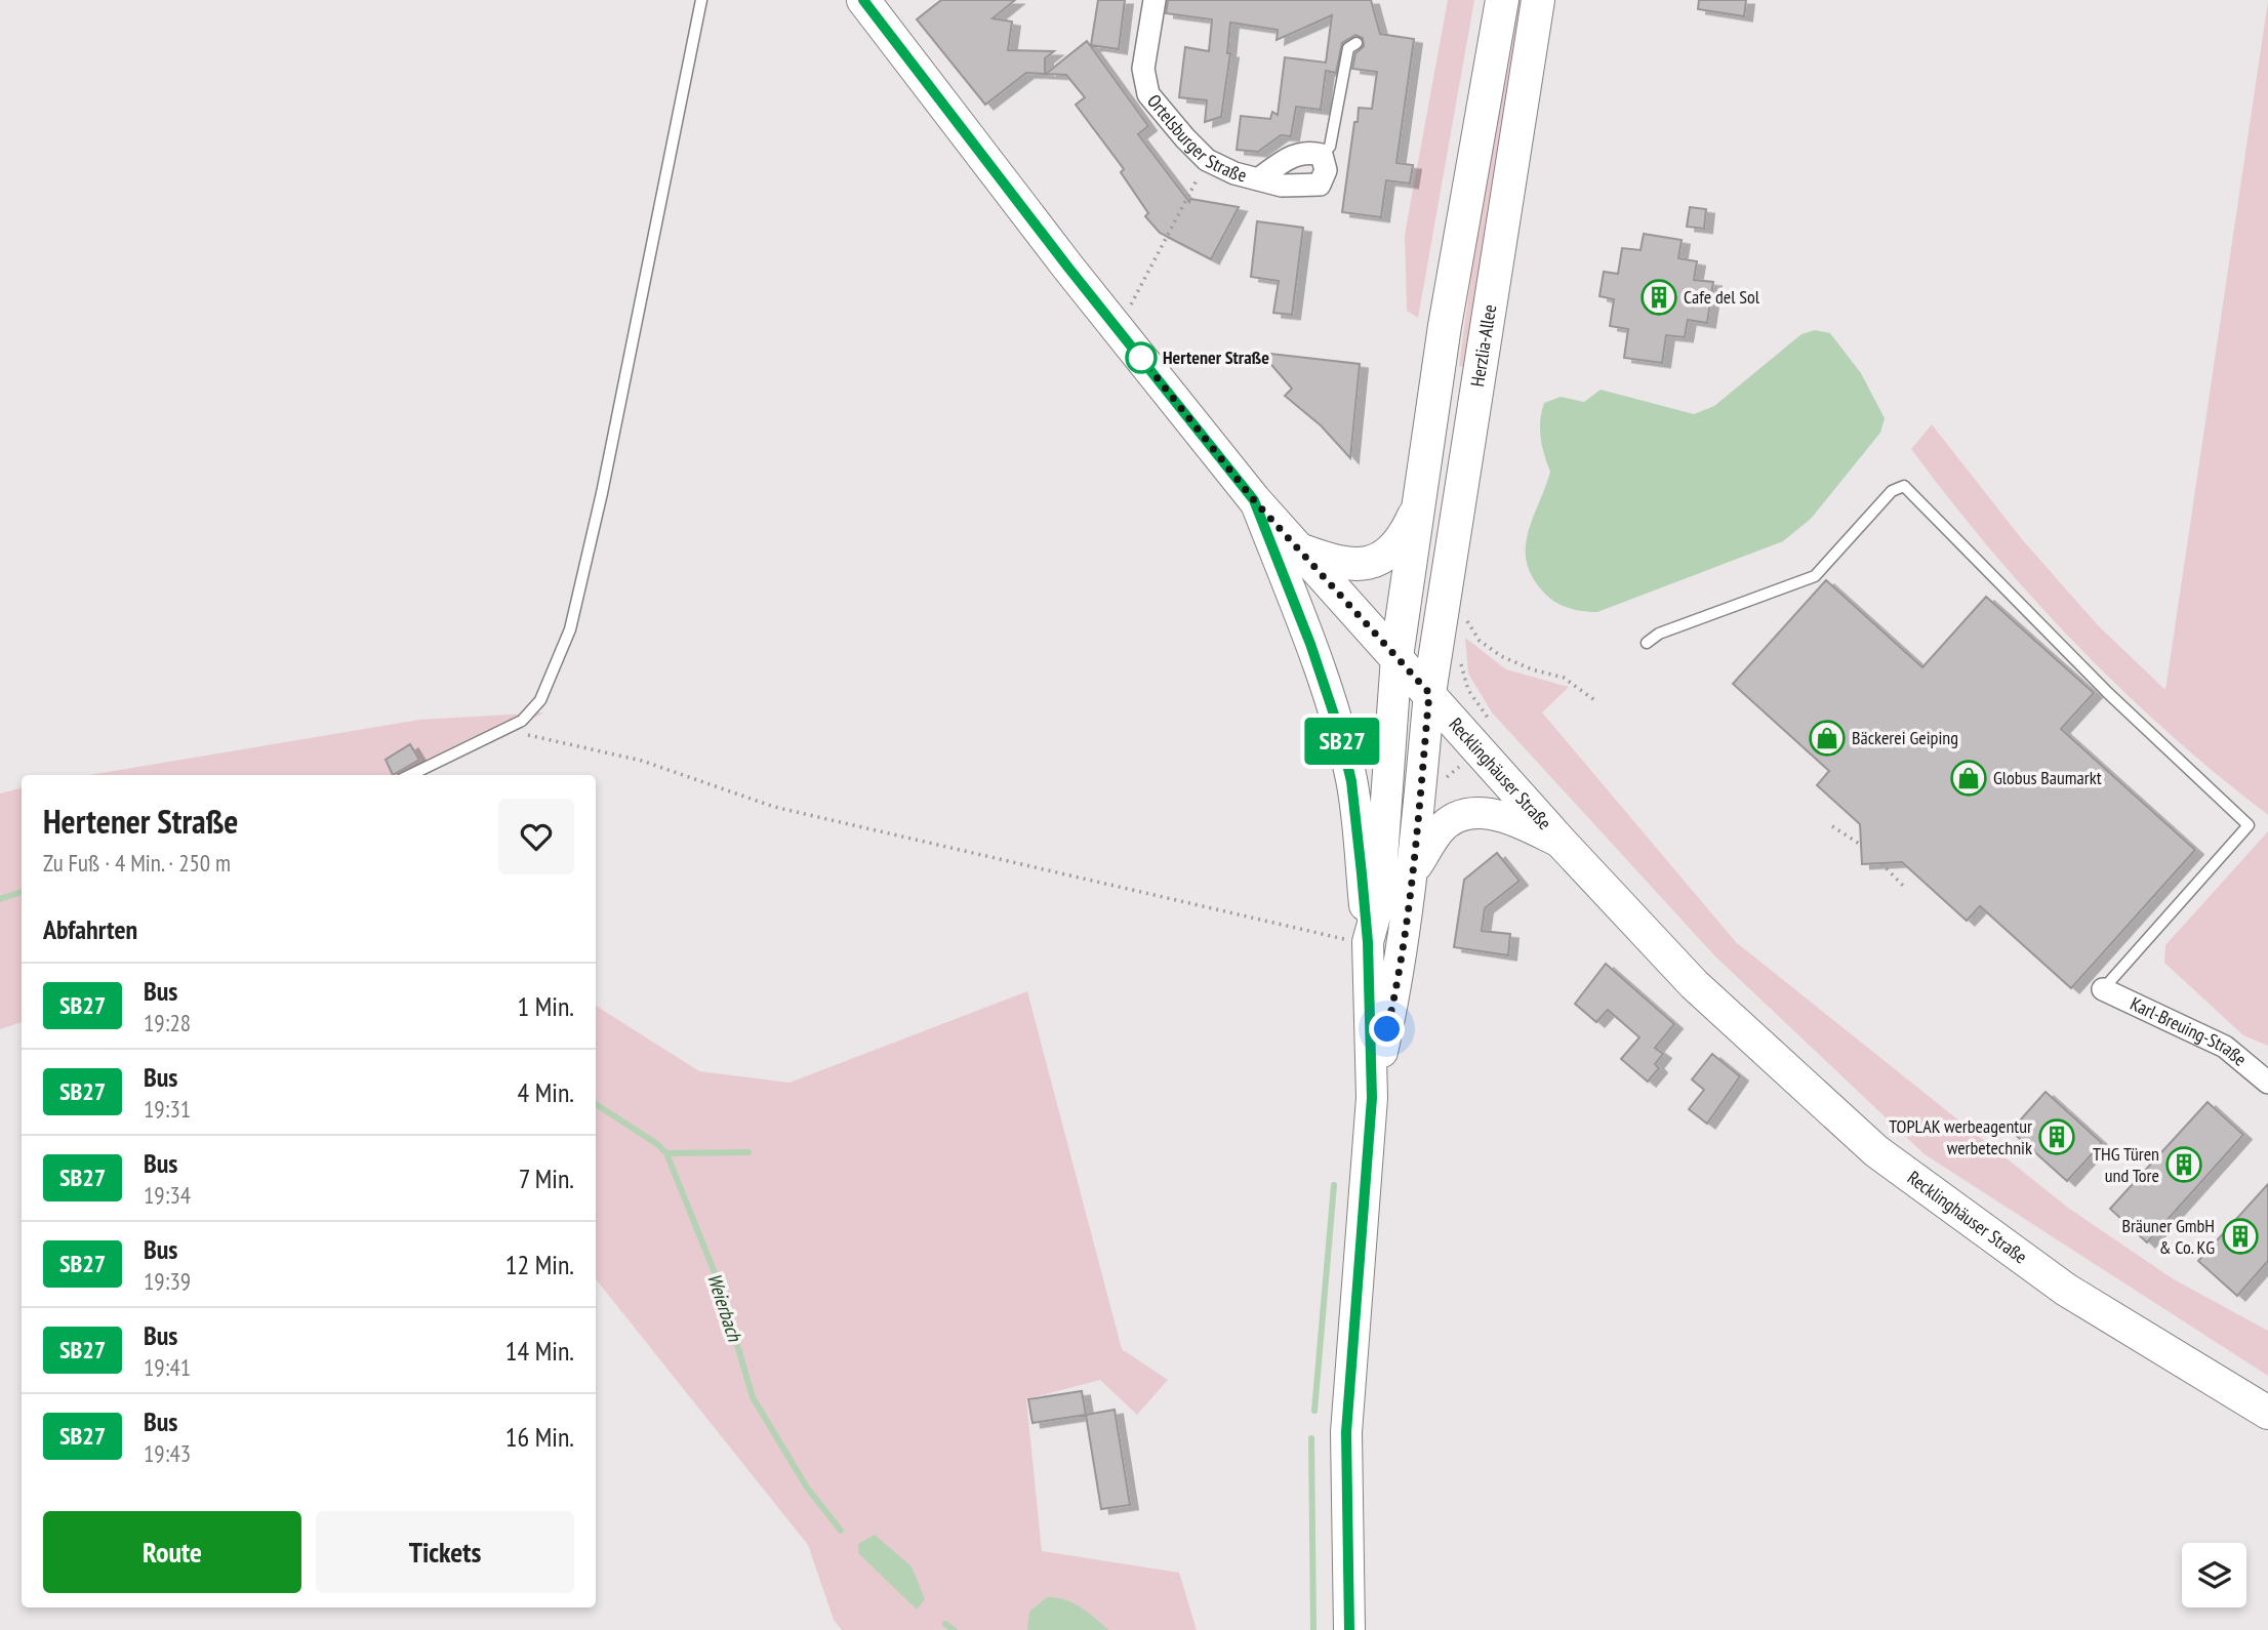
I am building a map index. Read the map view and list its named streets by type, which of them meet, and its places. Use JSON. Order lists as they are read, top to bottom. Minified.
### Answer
{"streets":{"main road":["Herzlia-Allee","Recklinghäuser Straße"],"street":["Ortelsburger Straße","Karl-Breuing-Straße"]},"crossings":[["Herzlia-Allee","Recklinghäuser Straße"]],"water":["Weierbach"],"places":{"building":["Cafe del Sol","TOPLAK werbeagentur werbetechnik","THG Türen und Tore","Bräuner GmbH & Co. KG"],"other":["Hertener Straße"],"shop":["Bäckerei Geiping","Globus Baumarkt"]},"lines":["bus line SB27"],"page":{"on_map":"SB27","heading":[["Hertener Straße","Zu Fuß · 4 Min. · 250 m"],"Abfahrten"],"list":[{"mark":"SB27","name":"Bus","note":"19:28","value":"1 Min."},{"mark":"SB27","name":"Bus","note":"19:31","value":"4 Min."},{"mark":"SB27","name":"Bus","note":"19:34","value":"7 Min."},{"mark":"SB27","name":"Bus","note":"19:39","value":"12 Min."},{"mark":"SB27","name":"Bus","note":"19:41","value":"14 Min."},{"mark":"SB27","name":"Bus","note":"19:43","value":"16 Min."}],"buttons":["Route","Tickets"]}}
